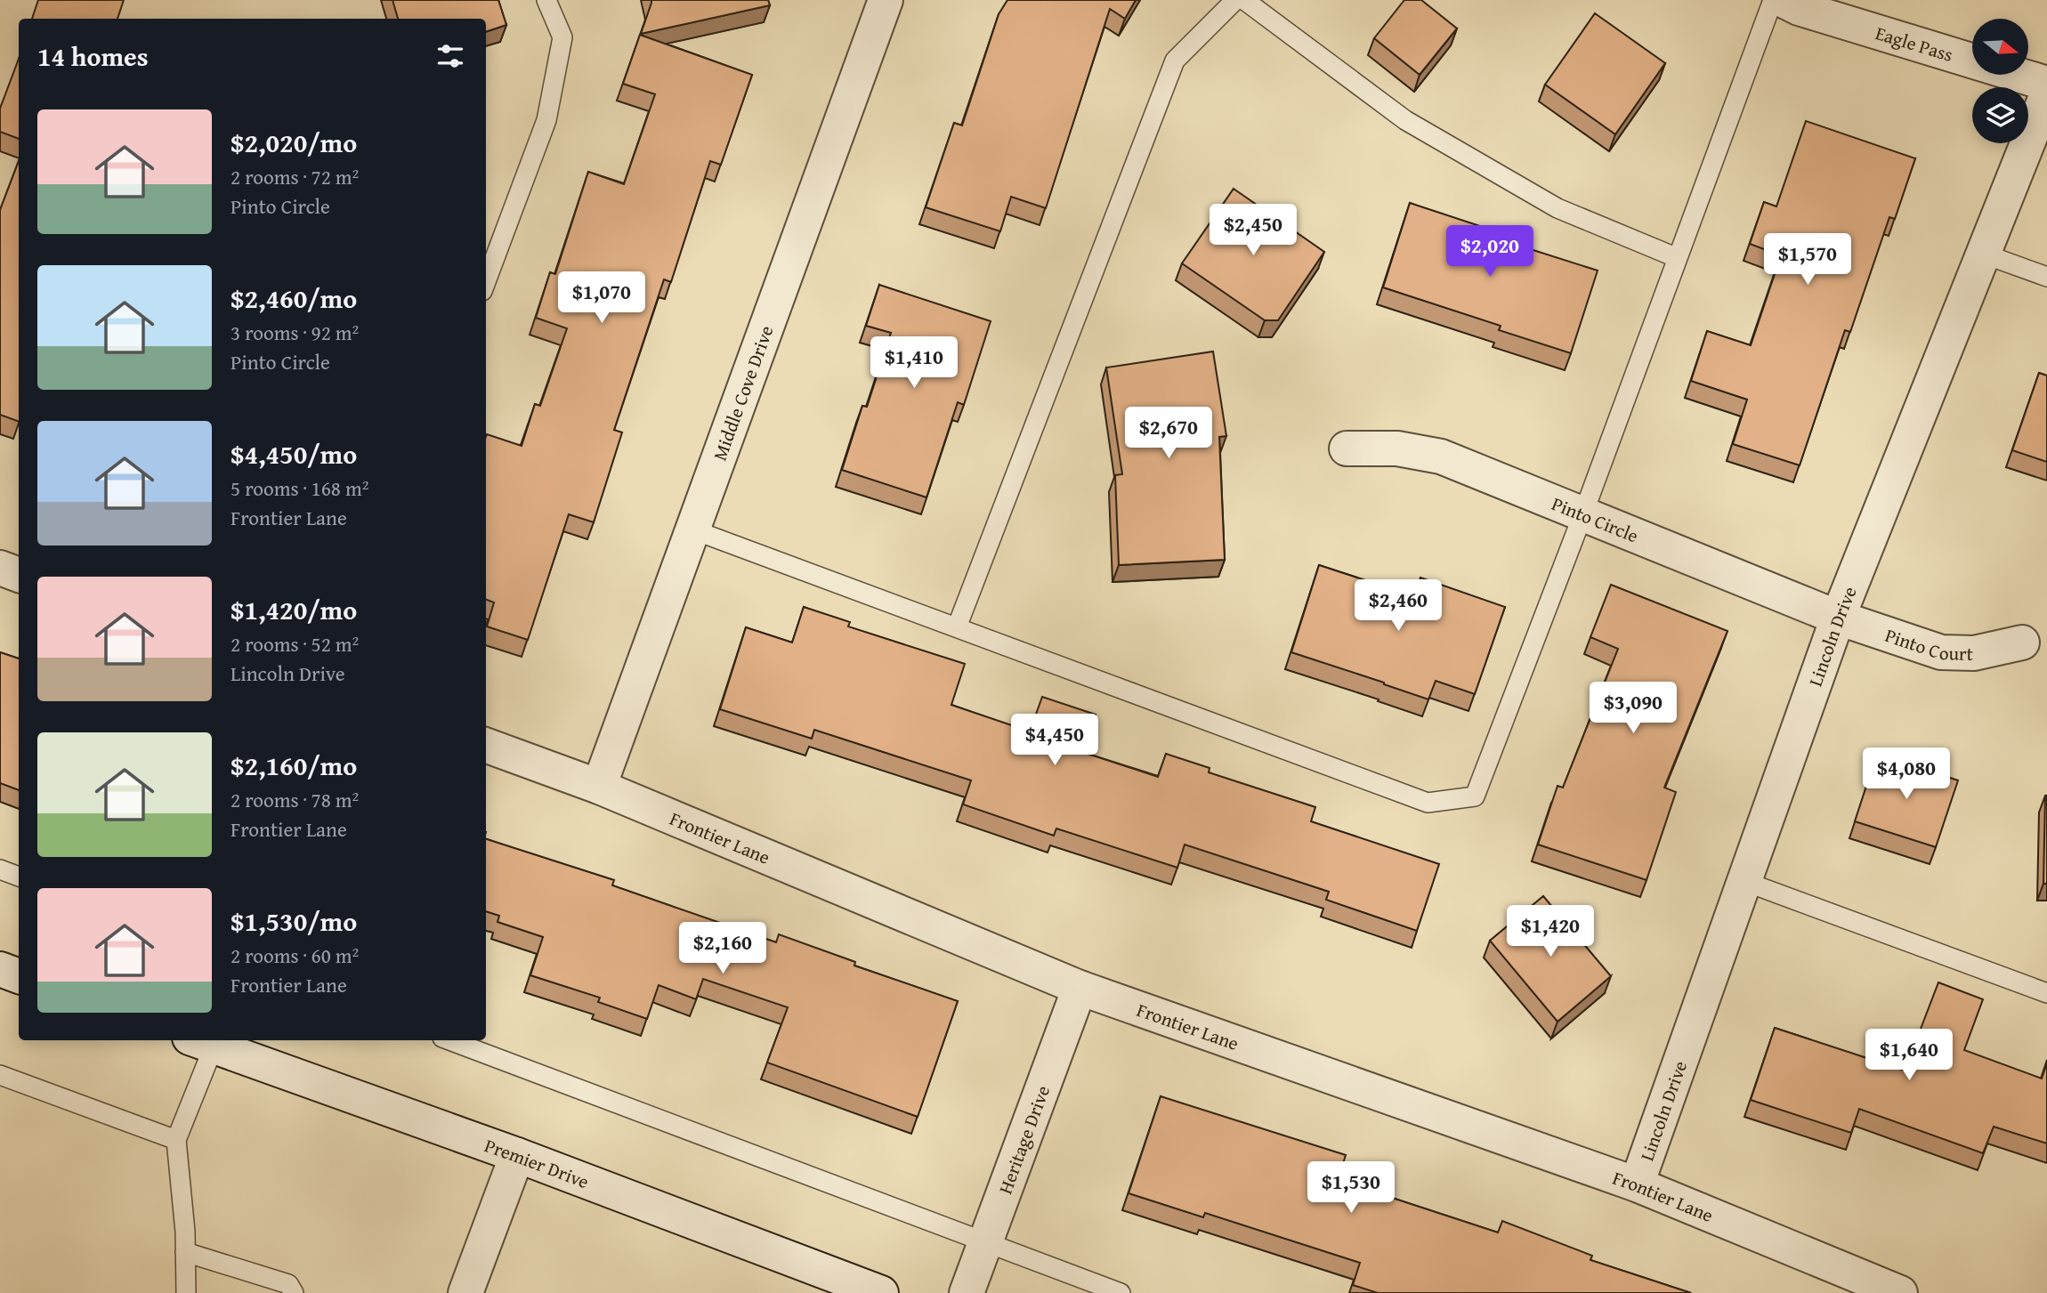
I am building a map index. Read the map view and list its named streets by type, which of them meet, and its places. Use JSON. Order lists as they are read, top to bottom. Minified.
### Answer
{"streets":{"street":["Eagle Pass","Middle Cove Drive","Pinto Circle","Lincoln Drive","Pinto Court","Frontier Lane","Heritage Drive","Premier Drive"]},"crossings":[["Middle Cove Drive","Frontier Lane"],["Pinto Circle","Lincoln Drive"],["Pinto Circle","Pinto Court"],["Lincoln Drive","Pinto Court"],["Lincoln Drive","Frontier Lane"],["Frontier Lane","Heritage Drive"]],"north":"right","page":{"heading":"14 homes","list":[{"name":"$2,020/mo","note":"2 rooms · 72 m² · Pinto Circle"},{"name":"$2,460/mo","note":"3 rooms · 92 m² · Pinto Circle"},{"name":"$4,450/mo","note":"5 rooms · 168 m² · Frontier Lane"},{"name":"$1,420/mo","note":"2 rooms · 52 m² · Lincoln Drive"},{"name":"$2,160/mo","note":"2 rooms · 78 m² · Frontier Lane"},{"name":"$1,530/mo","note":"2 rooms · 60 m² · Frontier Lane"}],"price":["$2,450","$2,020","$1,570","$1,070","$1,410","$2,670","$2,460","$3,090","$4,450","$4,080","$1,420","$2,160","$1,640","$1,530"]}}
